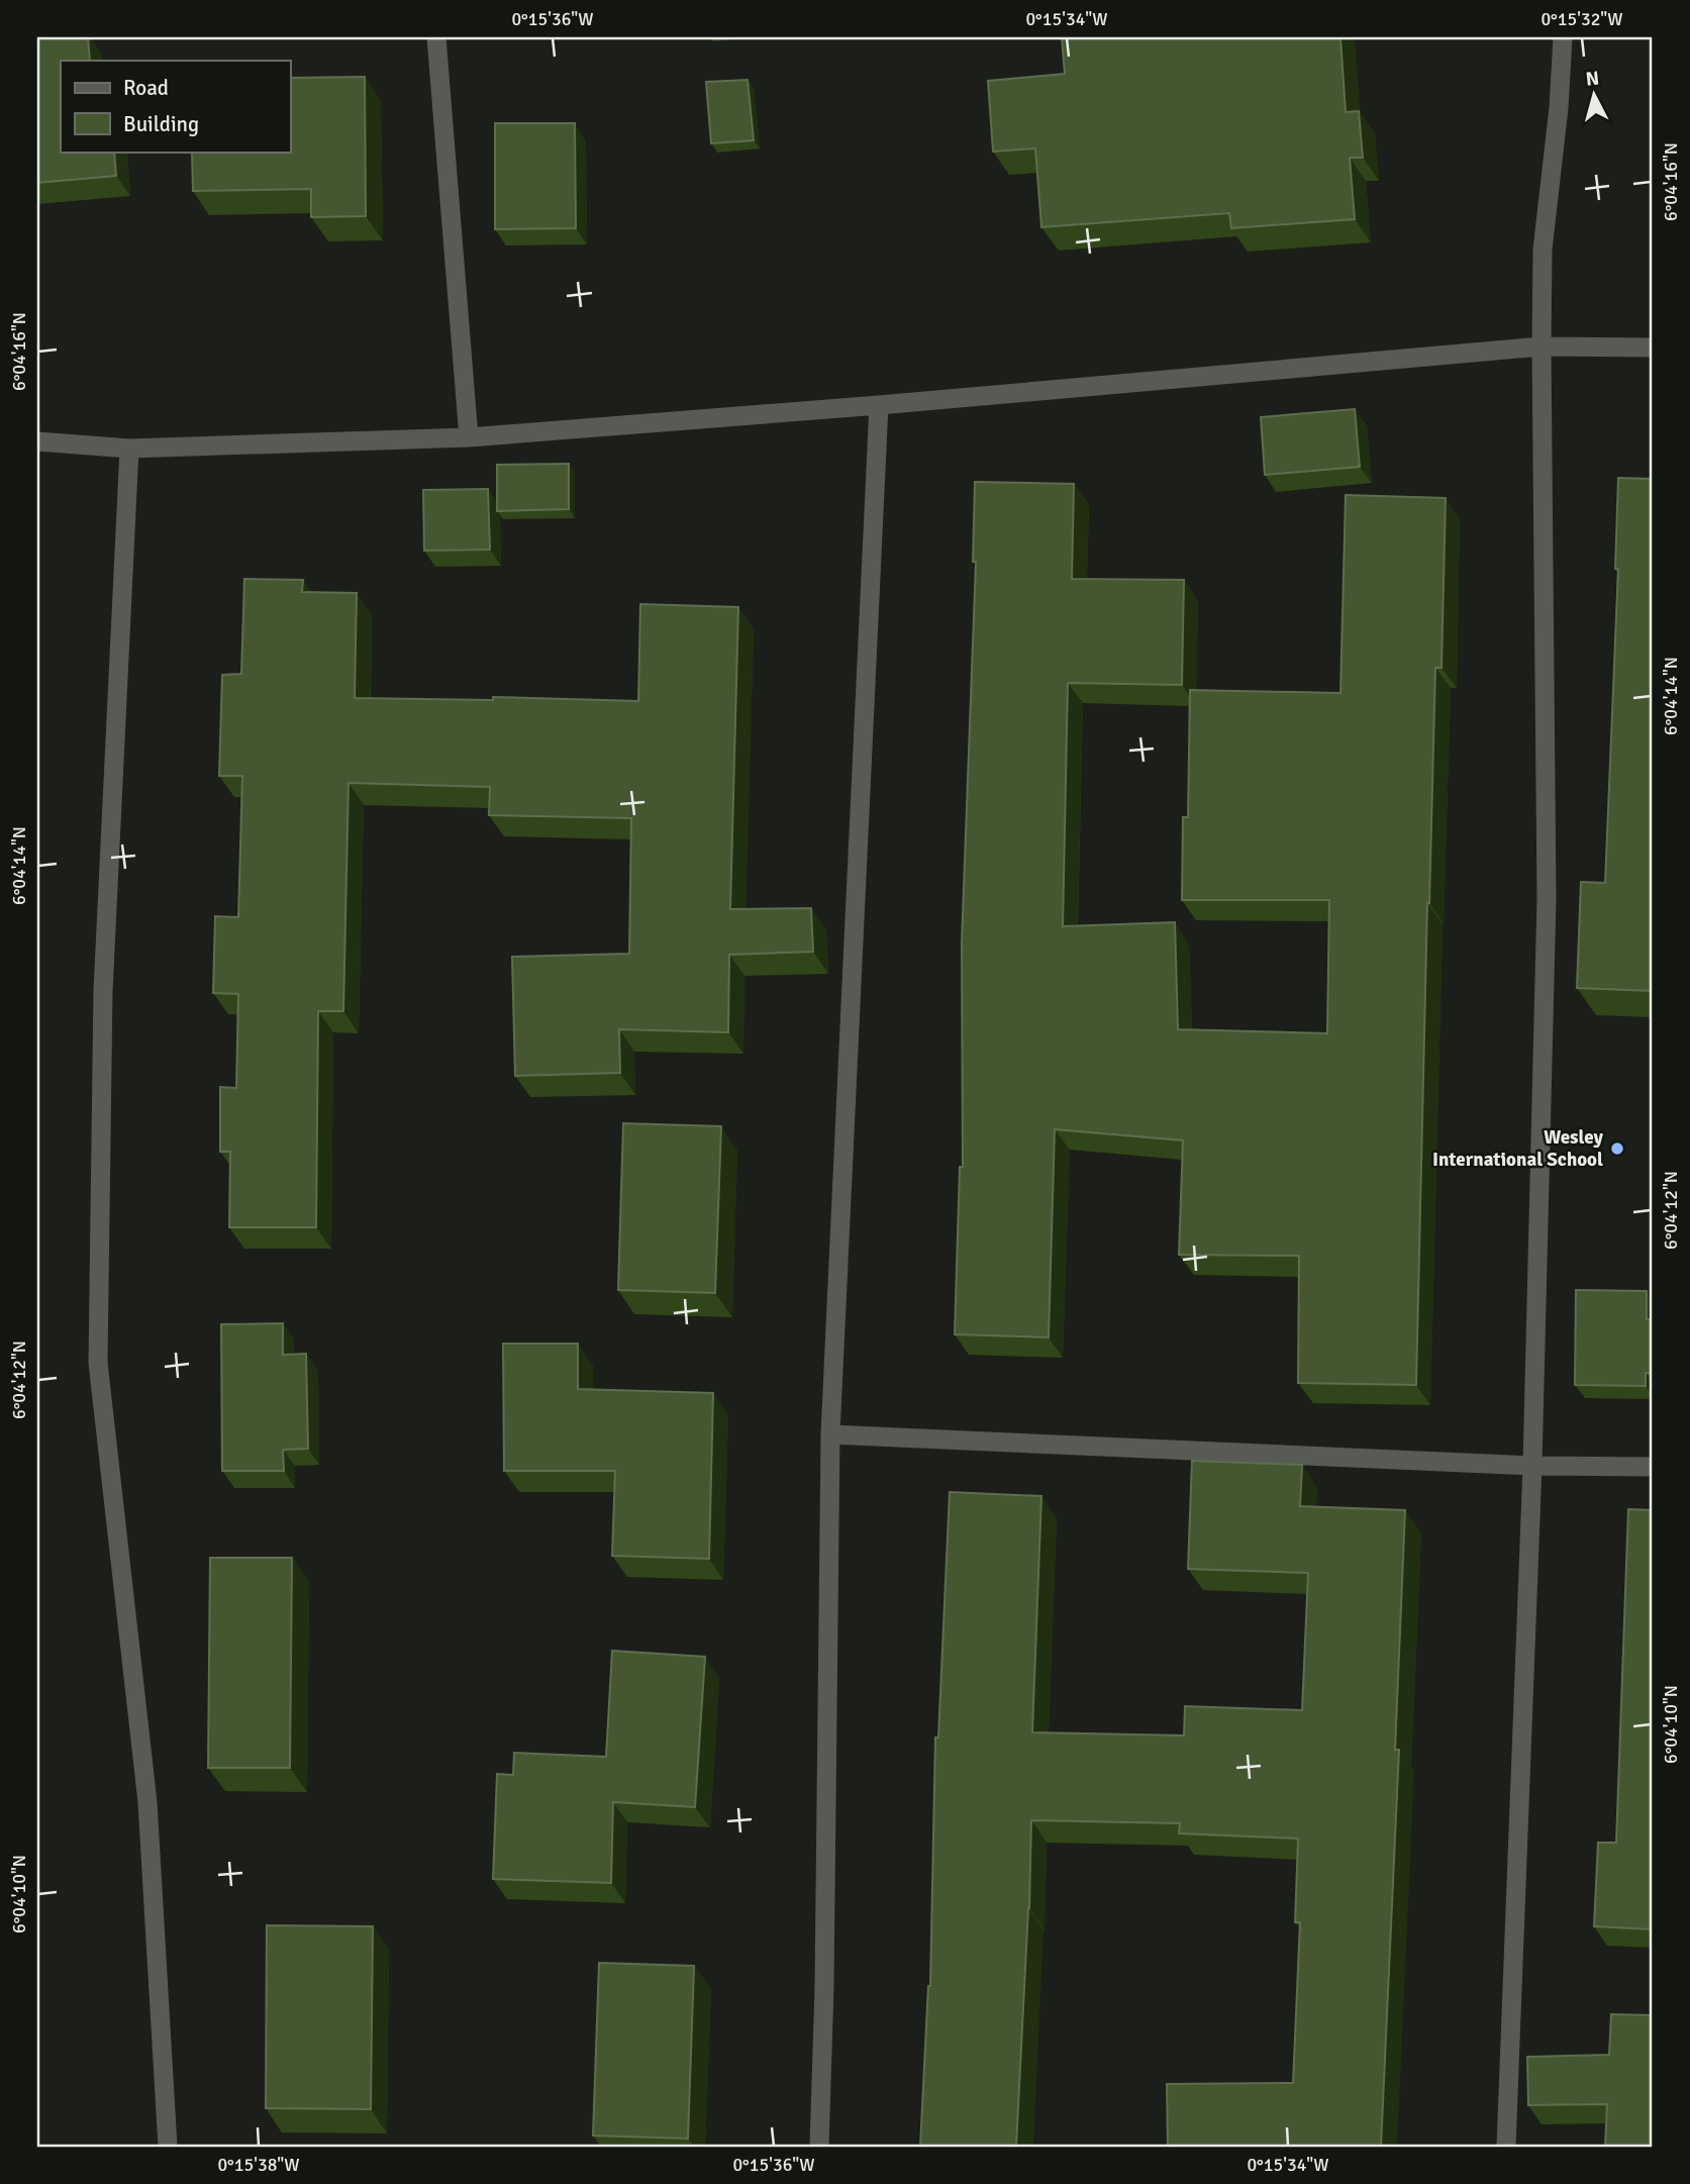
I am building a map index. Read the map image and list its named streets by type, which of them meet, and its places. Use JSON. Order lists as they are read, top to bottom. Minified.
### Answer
{"places":["Wesley International School"],"legend":["Road","Building"],"north":"top","coordinates":["0°15'36\"W","0°15'34\"W","0°15'32\"W","6°04'16\"N","6°04'14\"N","6°04'12\"N","6°04'10\"N","0°15'38\"W"]}
